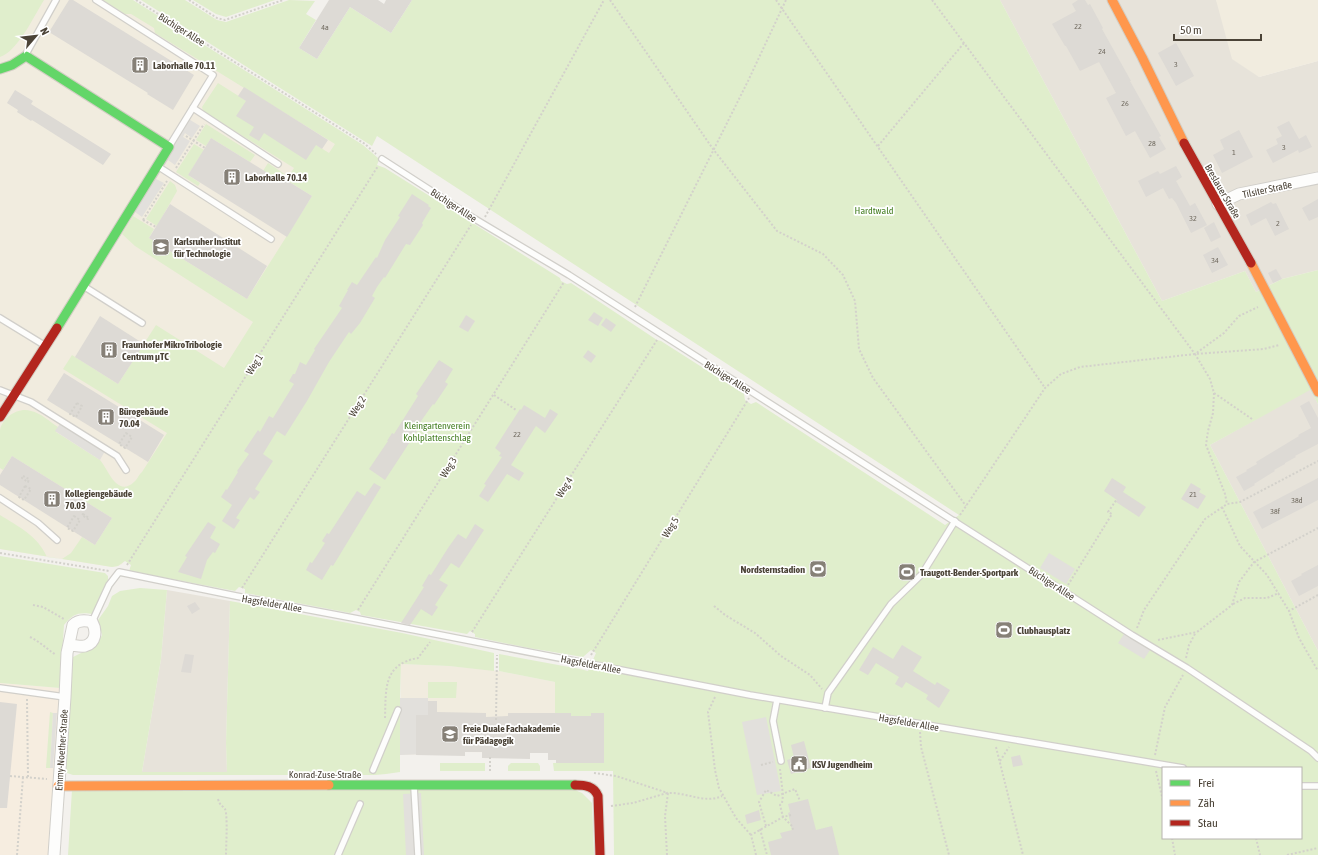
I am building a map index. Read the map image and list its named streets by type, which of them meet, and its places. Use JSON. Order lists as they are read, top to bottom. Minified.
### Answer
{"streets":{"street":["Tilsiter Straße","Breslauer Straße","Emmy-Noether-Straße","Konrad-Zuse-Straße"],"lane":["Büchiger Allee","Hagsfelder Allee"],"path":["Weg 1","Weg 2","Weg 3","Weg 4","Weg 5"]},"crossings":[["Büchiger Allee","Weg 4"],["Tilsiter Straße","Breslauer Straße"],["Weg 4","Hagsfelder Allee"],["Emmy-Noether-Straße","Konrad-Zuse-Straße"]],"parks":["Hardtwald","Kleingartenverein Kohlplattenschlag"],"places":{"building":["Laborhalle 70.11","Laborhalle 70.14","Fraunhofer MikroTribologie Centrum µTC","Bürogebäude 70.04","Kollegiengebäude 70.03"],"school or university":["Karlsruher Institut für Technologie","Freie Duale Fachakademie für Pädagogik"],"sports":["Nordsternstadion","Traugott-Bender-Sportpark","Clubhausplatz"],"public building":["KSV Jugendheim"]},"house_numbers":["22","4a","24","3","26","28","3","1","32","2","34","22","21","38d","38f"],"legend":["Frei","Zäh","Stau"],"scale_bar":"50 m","north":"top right"}
